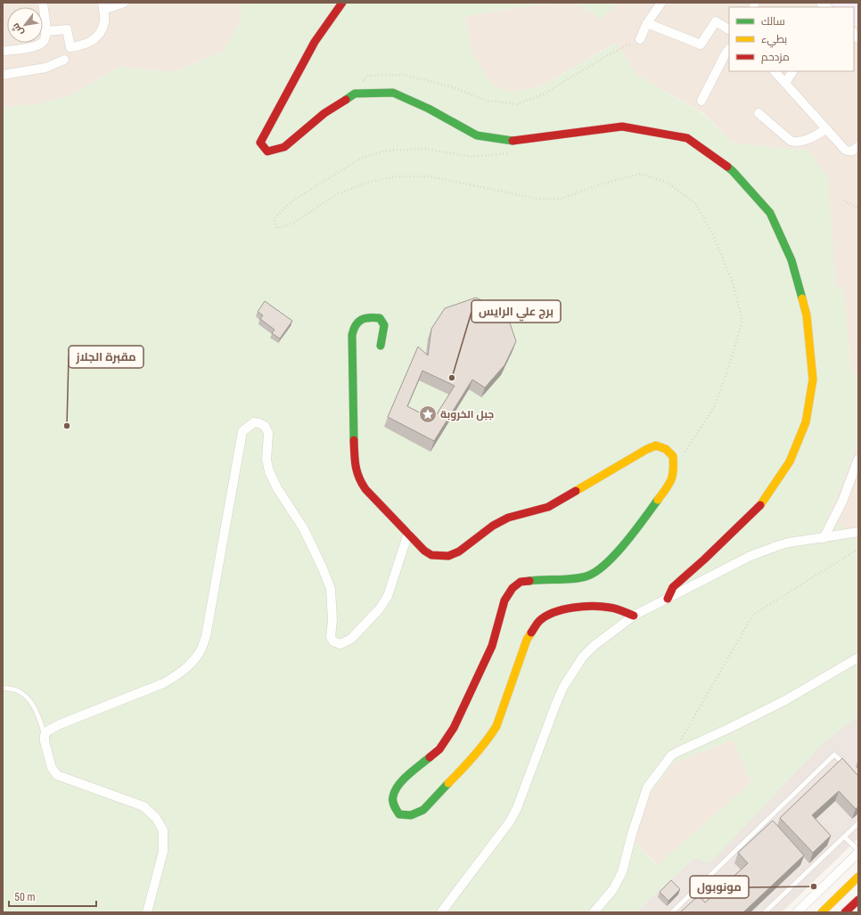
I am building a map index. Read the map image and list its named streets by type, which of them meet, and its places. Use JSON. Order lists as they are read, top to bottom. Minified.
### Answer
{"places":{"other":["برج علي الرايس","مقبرة الجلاز","مونوبول"],"place":["جبل الخروبة"]},"legend":["سالك","بطيء","مزدحم"],"scale_bar":"50 m","north":"bottom left"}
